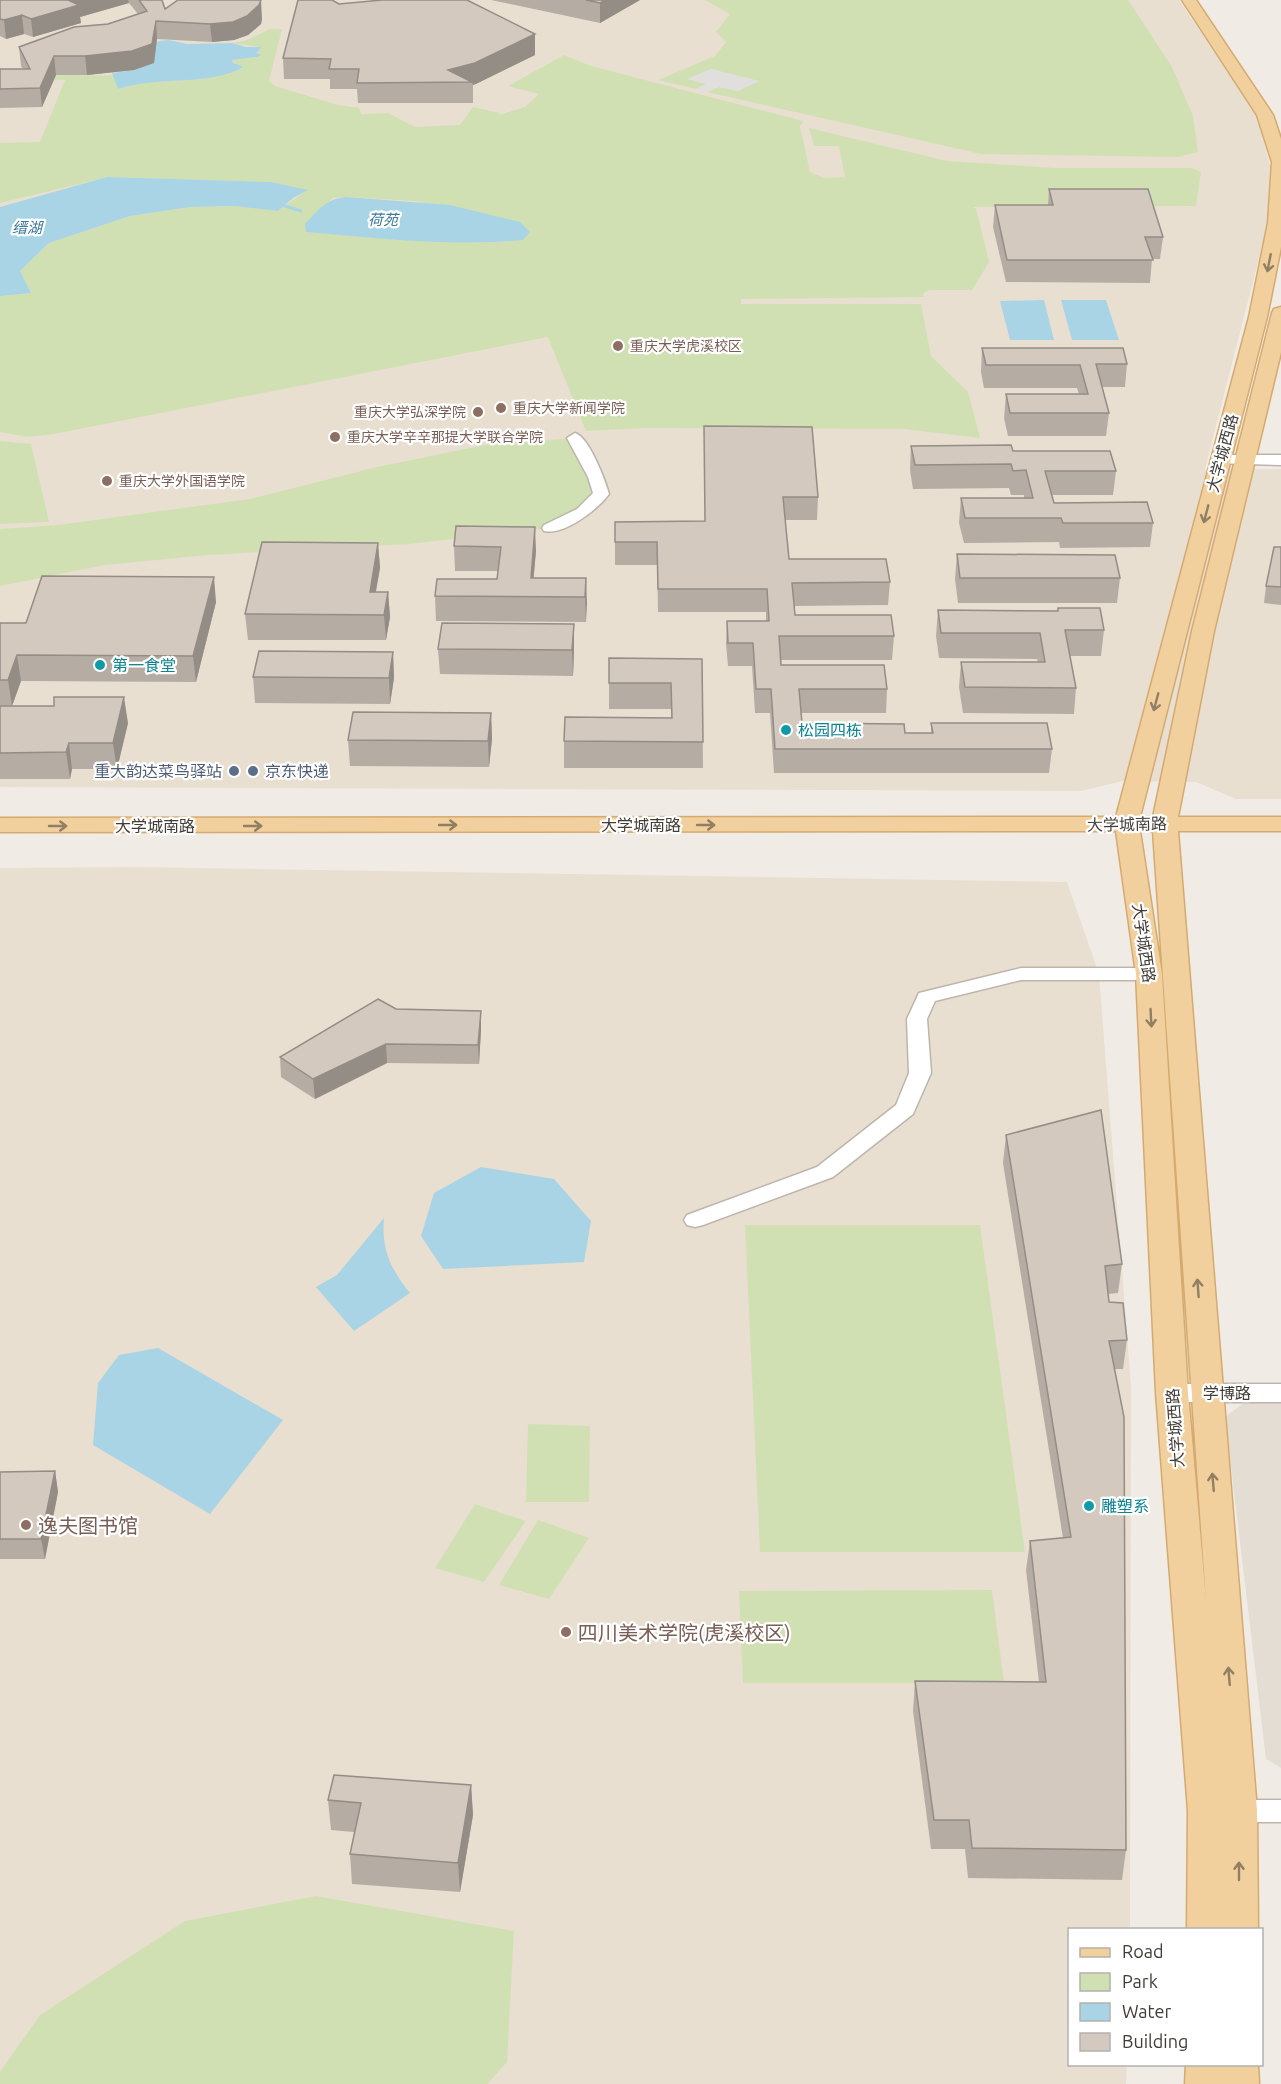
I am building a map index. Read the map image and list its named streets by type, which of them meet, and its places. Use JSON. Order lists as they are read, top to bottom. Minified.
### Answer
{"streets":{"main road":["大学城西路","大学城南路"],"street":["学博路"]},"crossings":[["大学城西路","大学城南路"],["大学城西路","学博路"]],"water":["荷苑","缙湖"],"places":["重庆大学虎溪校区","重庆大学新闻学院","重庆大学弘深学院","重庆大学辛辛那提大学联合学院","重庆大学外国语学院","第一食堂","松园四栋","重大韵达菜鸟驿站","京东快递","雕塑系","逸夫图书馆","四川美术学院(虎溪校区)"],"legend":["Road","Park","Water","Building"]}
